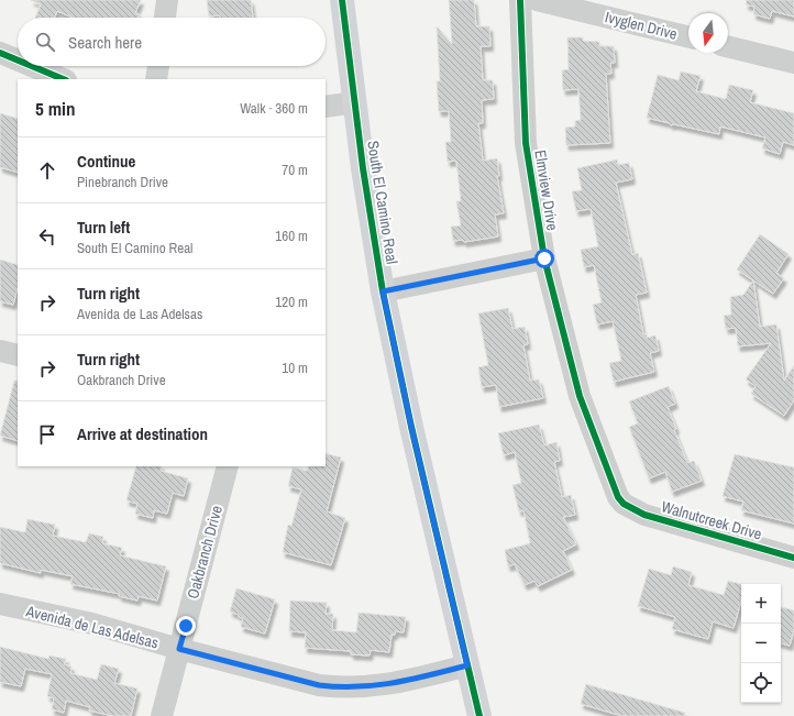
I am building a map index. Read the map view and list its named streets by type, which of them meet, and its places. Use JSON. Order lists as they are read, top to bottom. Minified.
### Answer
{"streets":{"main road":["South El Camino Real"],"street":["Ivyglen Drive","Elmview Drive","Walnutcreek Drive","Oakbranch Drive","Avenida de Las Adelsas"]},"crossings":[["Elmview Drive","Walnutcreek Drive"],["South El Camino Real","Avenida de Las Adelsas"],["Oakbranch Drive","Avenida de Las Adelsas"]],"north":"bottom","page":{"search":"Search here","heading":["5 min","Walk · 360 m"],"list":[["Continue","Pinebranch Drive","70 m"],["Turn left","South El Camino Real","160 m"],["Turn right","Avenida de Las Adelsas","120 m"],["Turn right","Oakbranch Drive","10 m"],"Arrive at destination"],"map_buttons":["+","−"]}}
